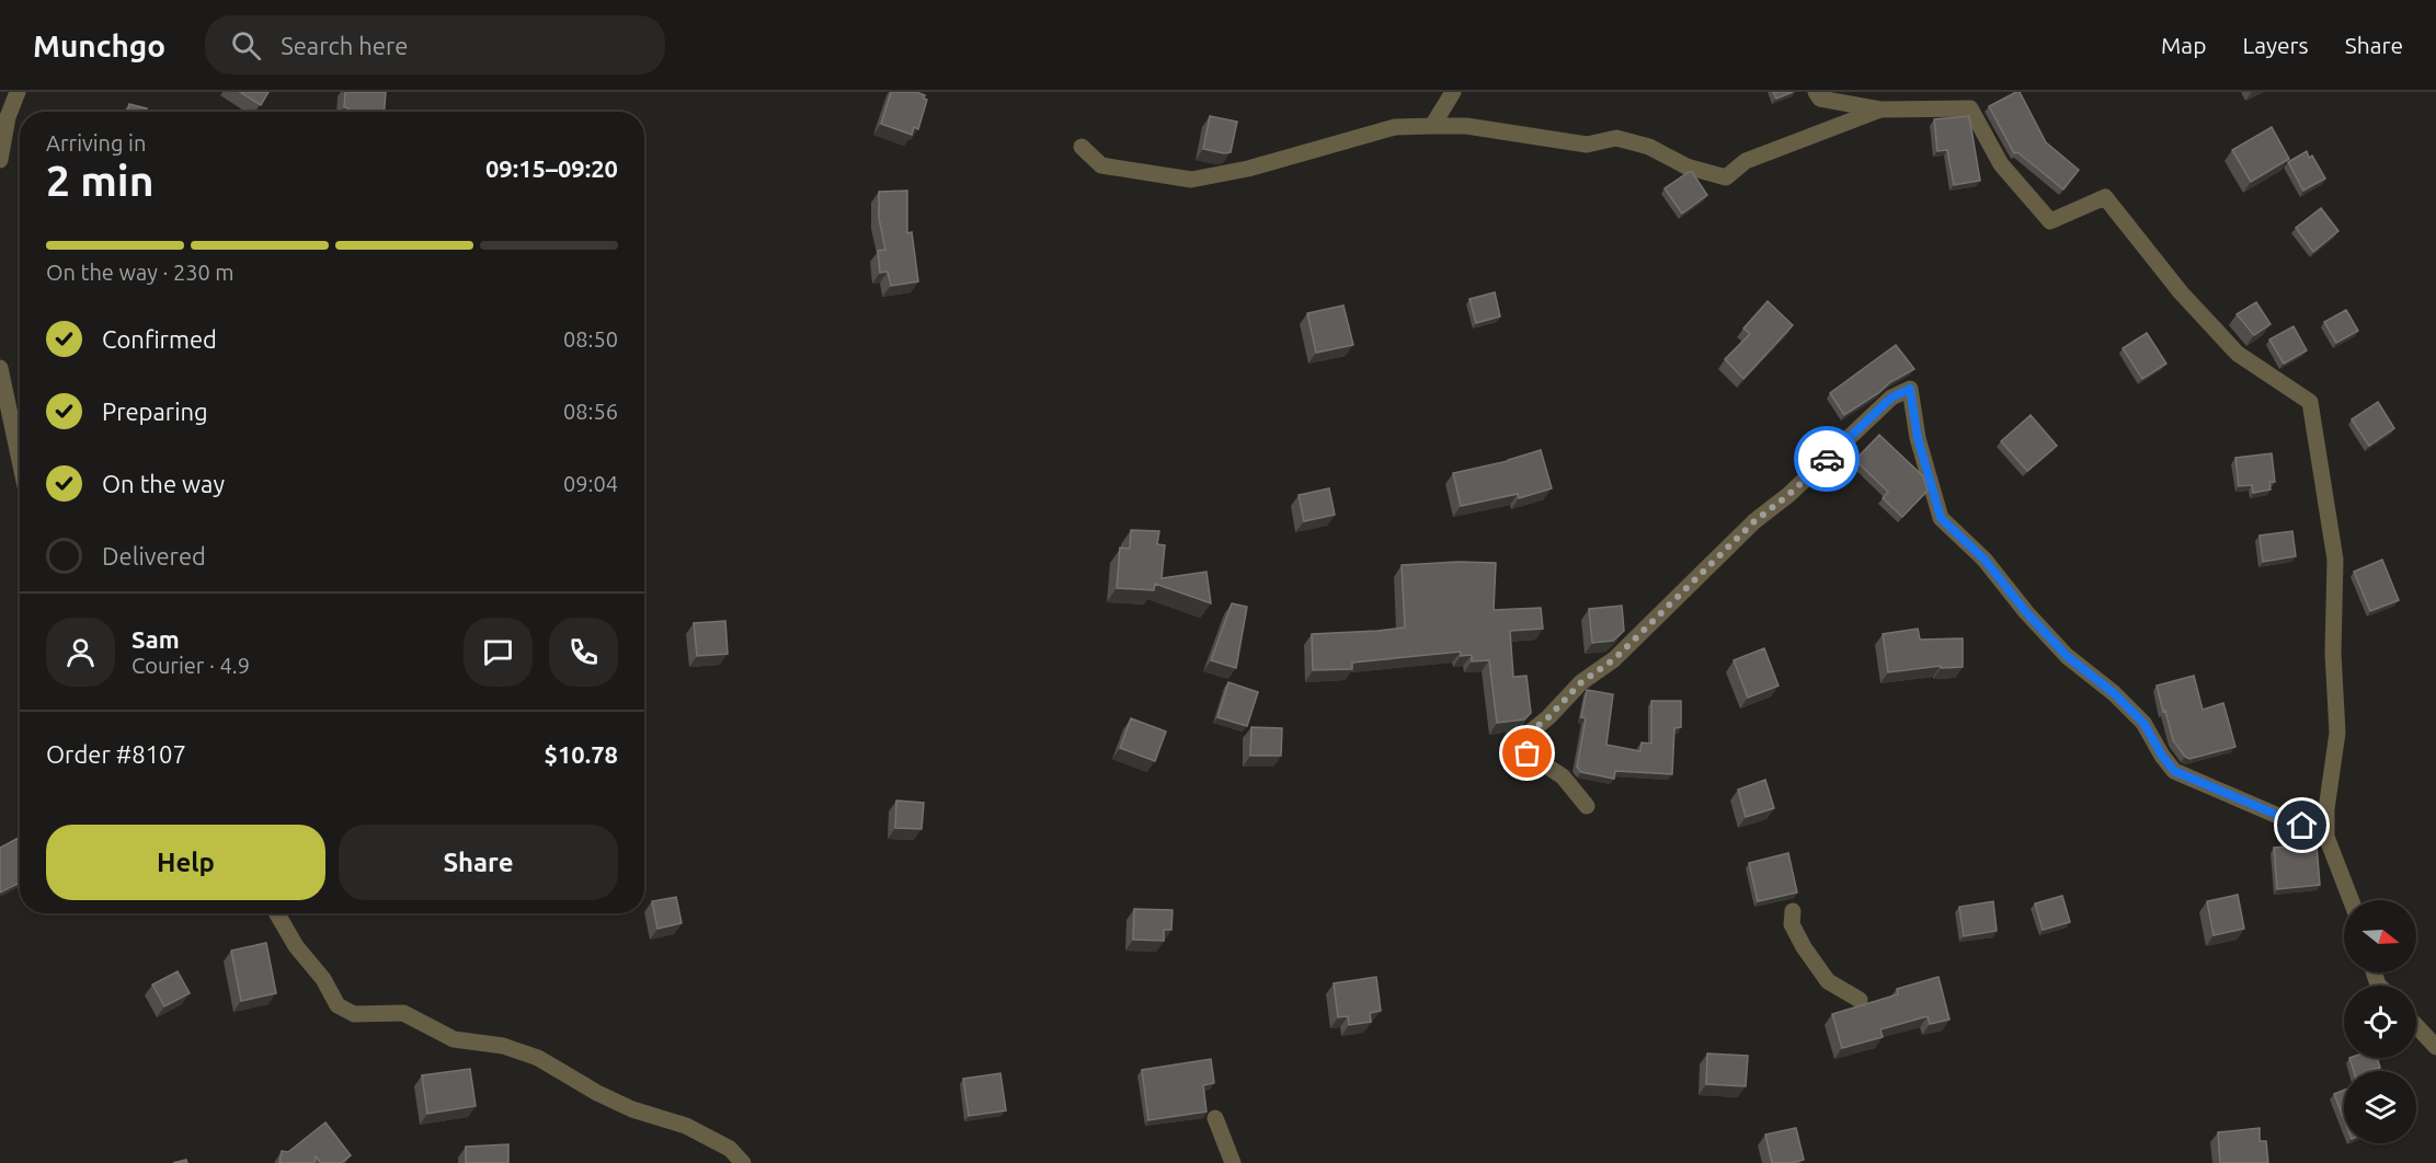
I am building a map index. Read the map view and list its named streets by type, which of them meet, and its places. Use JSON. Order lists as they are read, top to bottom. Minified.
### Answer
{"north":"right","page":{"header":"Munchgo","search":"Search here","nav":["Map","Layers","Share"],"heading":["2 min","Arriving in","09:15–09:20"],"panel":["Sam","Courier · 4.9","Order #8107","$10.78"],"bar":"On the way · 230 m","list":[["Confirmed","08:50"],["Preparing","08:56"],["On the way","09:04"],"Delivered"],"buttons":["Help","Share"]}}
